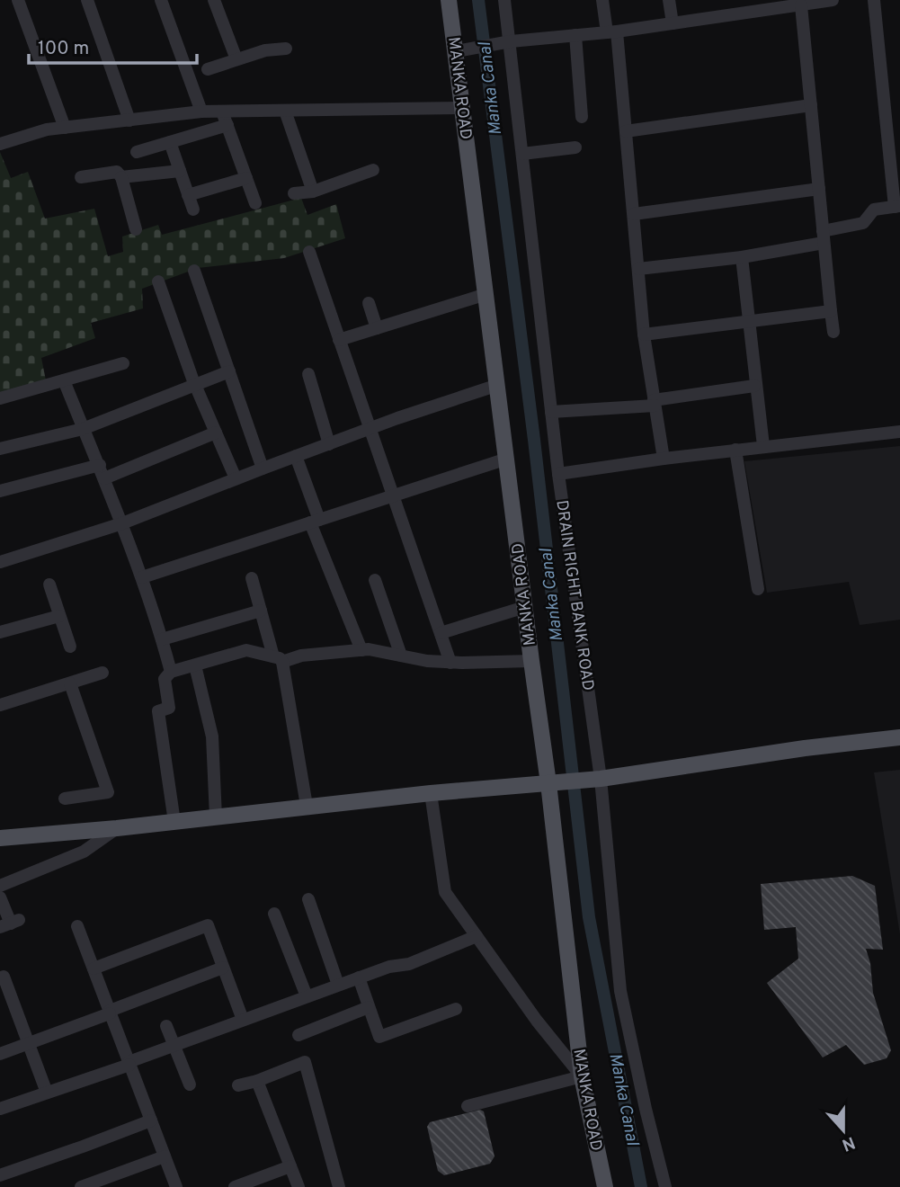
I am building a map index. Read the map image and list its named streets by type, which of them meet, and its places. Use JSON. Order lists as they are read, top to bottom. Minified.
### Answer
{"streets":{"main road":["MANKA ROAD"],"street":["DRAIN RIGHT BANK ROAD"]},"water":["Manka Canal"],"scale_bar":"100 m","north":"bottom"}
